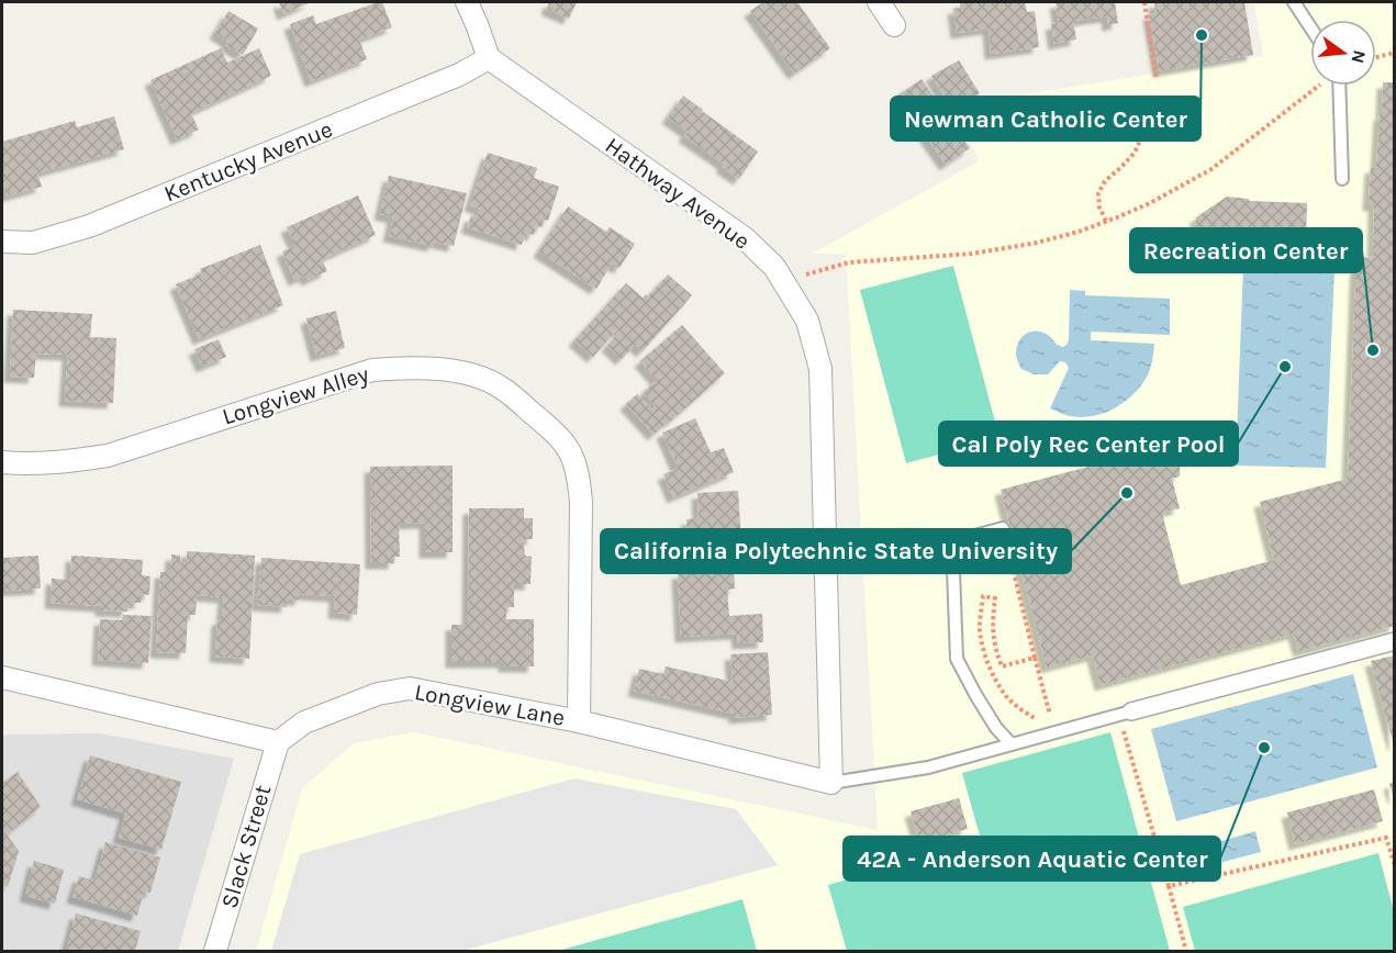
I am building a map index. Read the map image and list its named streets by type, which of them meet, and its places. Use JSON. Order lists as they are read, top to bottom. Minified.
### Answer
{"streets":{"street":["Kentucky Avenue","Hathway Avenue","Longview Alley","Longview Lane","Slack Street"]},"crossings":[["Kentucky Avenue","Hathway Avenue"],["Hathway Avenue","Longview Lane"],["Longview Alley","Longview Lane"],["Longview Lane","Slack Street"]],"places":["Newman Catholic Center","Recreation Center","Cal Poly Rec Center Pool","California Polytechnic State University","42A - Anderson Aquatic Center"],"north":"right"}
